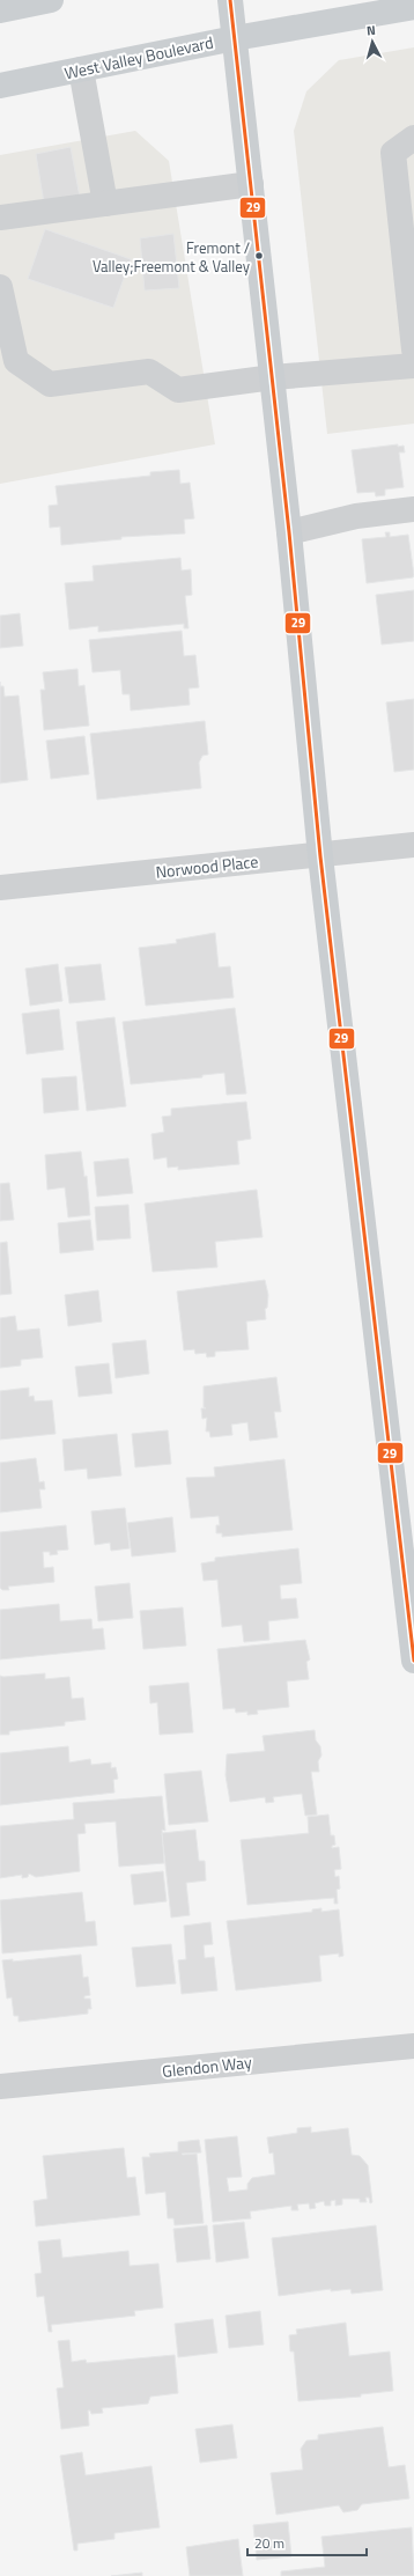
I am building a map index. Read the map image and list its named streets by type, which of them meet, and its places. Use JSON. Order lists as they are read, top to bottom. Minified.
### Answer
{"streets":{"main road":["West Valley Boulevard"],"street":["Norwood Place","Glendon Way"]},"places":["Fremont / Valley;Freemont & Valley"],"lines":["transit line 29"],"scale_bar":"20 m","north":"top"}
